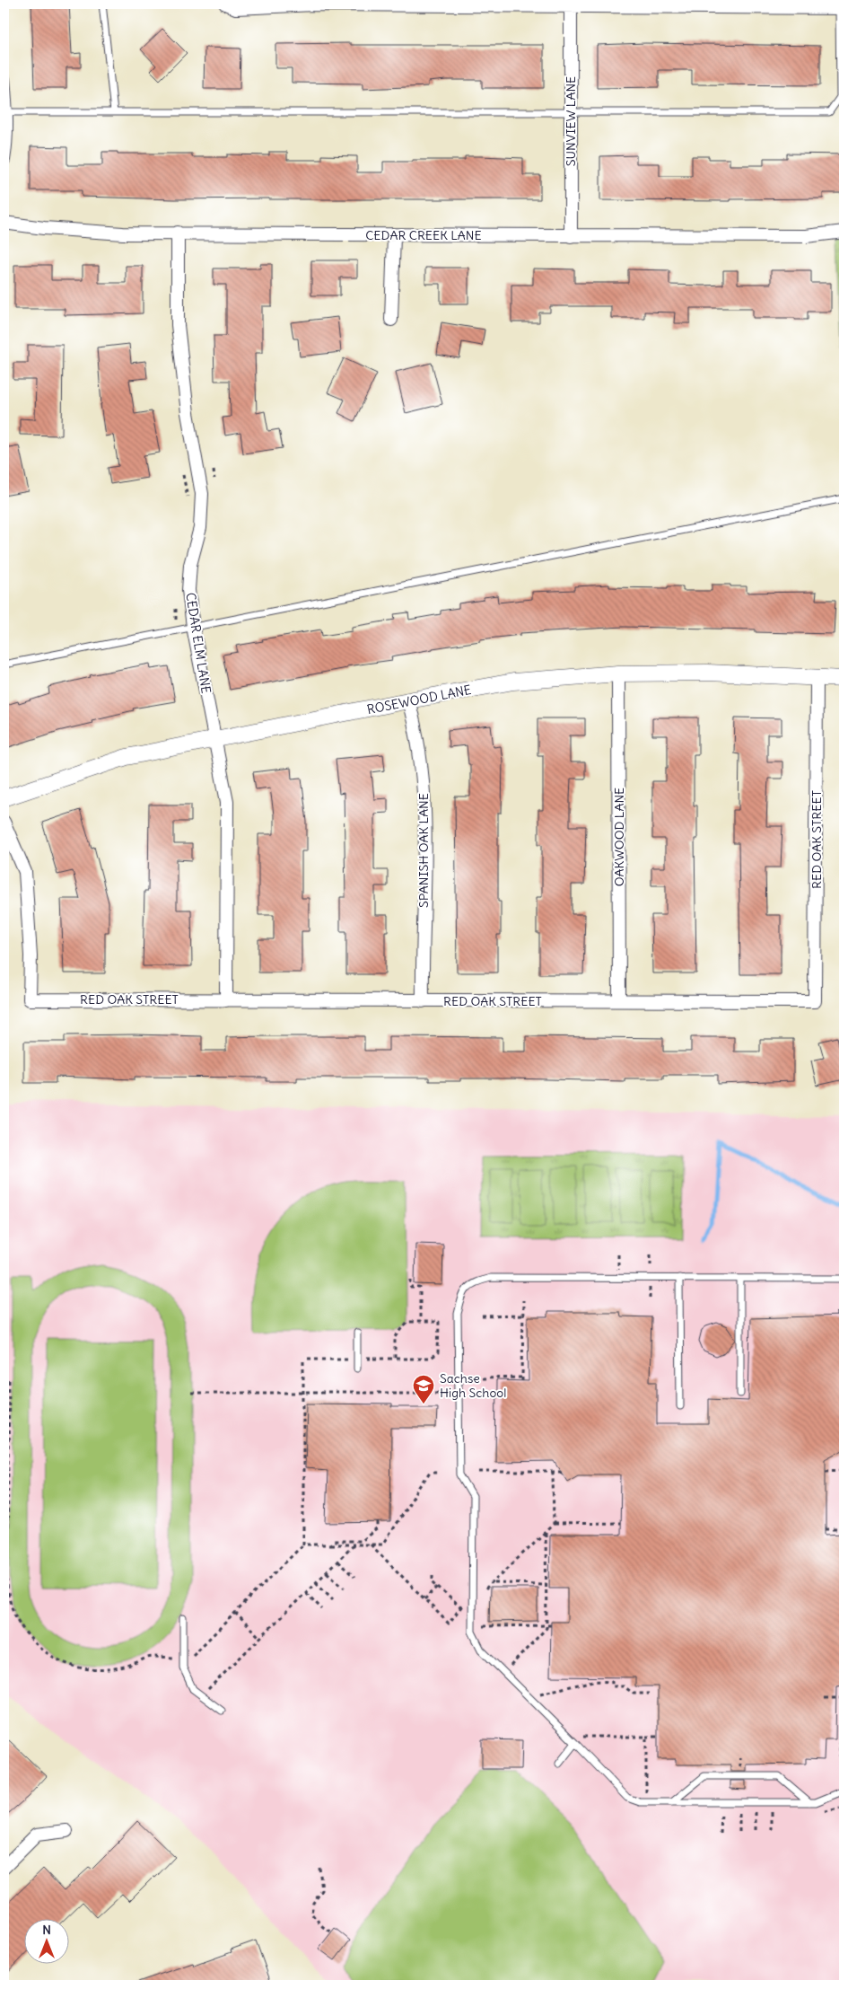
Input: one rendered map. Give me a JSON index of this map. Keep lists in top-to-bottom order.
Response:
{
  "streets": {
    "street": [
      "SUNVIEW LANE",
      "CEDAR CREEK LANE",
      "CEDAR ELM LANE",
      "ROSEWOOD LANE",
      "OAKWOOD LANE",
      "RED OAK STREET",
      "SPANISH OAK LANE"
    ]
  },
  "crossings": [
    ["SUNVIEW LANE", "CEDAR CREEK LANE"],
    ["CEDAR CREEK LANE", "CEDAR ELM LANE"],
    ["CEDAR ELM LANE", "ROSEWOOD LANE"],
    ["CEDAR ELM LANE", "RED OAK STREET"],
    ["ROSEWOOD LANE", "OAKWOOD LANE"],
    ["ROSEWOOD LANE", "RED OAK STREET"],
    ["ROSEWOOD LANE", "SPANISH OAK LANE"],
    ["OAKWOOD LANE", "RED OAK STREET"],
    ["RED OAK STREET", "SPANISH OAK LANE"]
  ],
  "places": {
    "school or university": ["Sachse High School"]
  },
  "north": "top"
}
